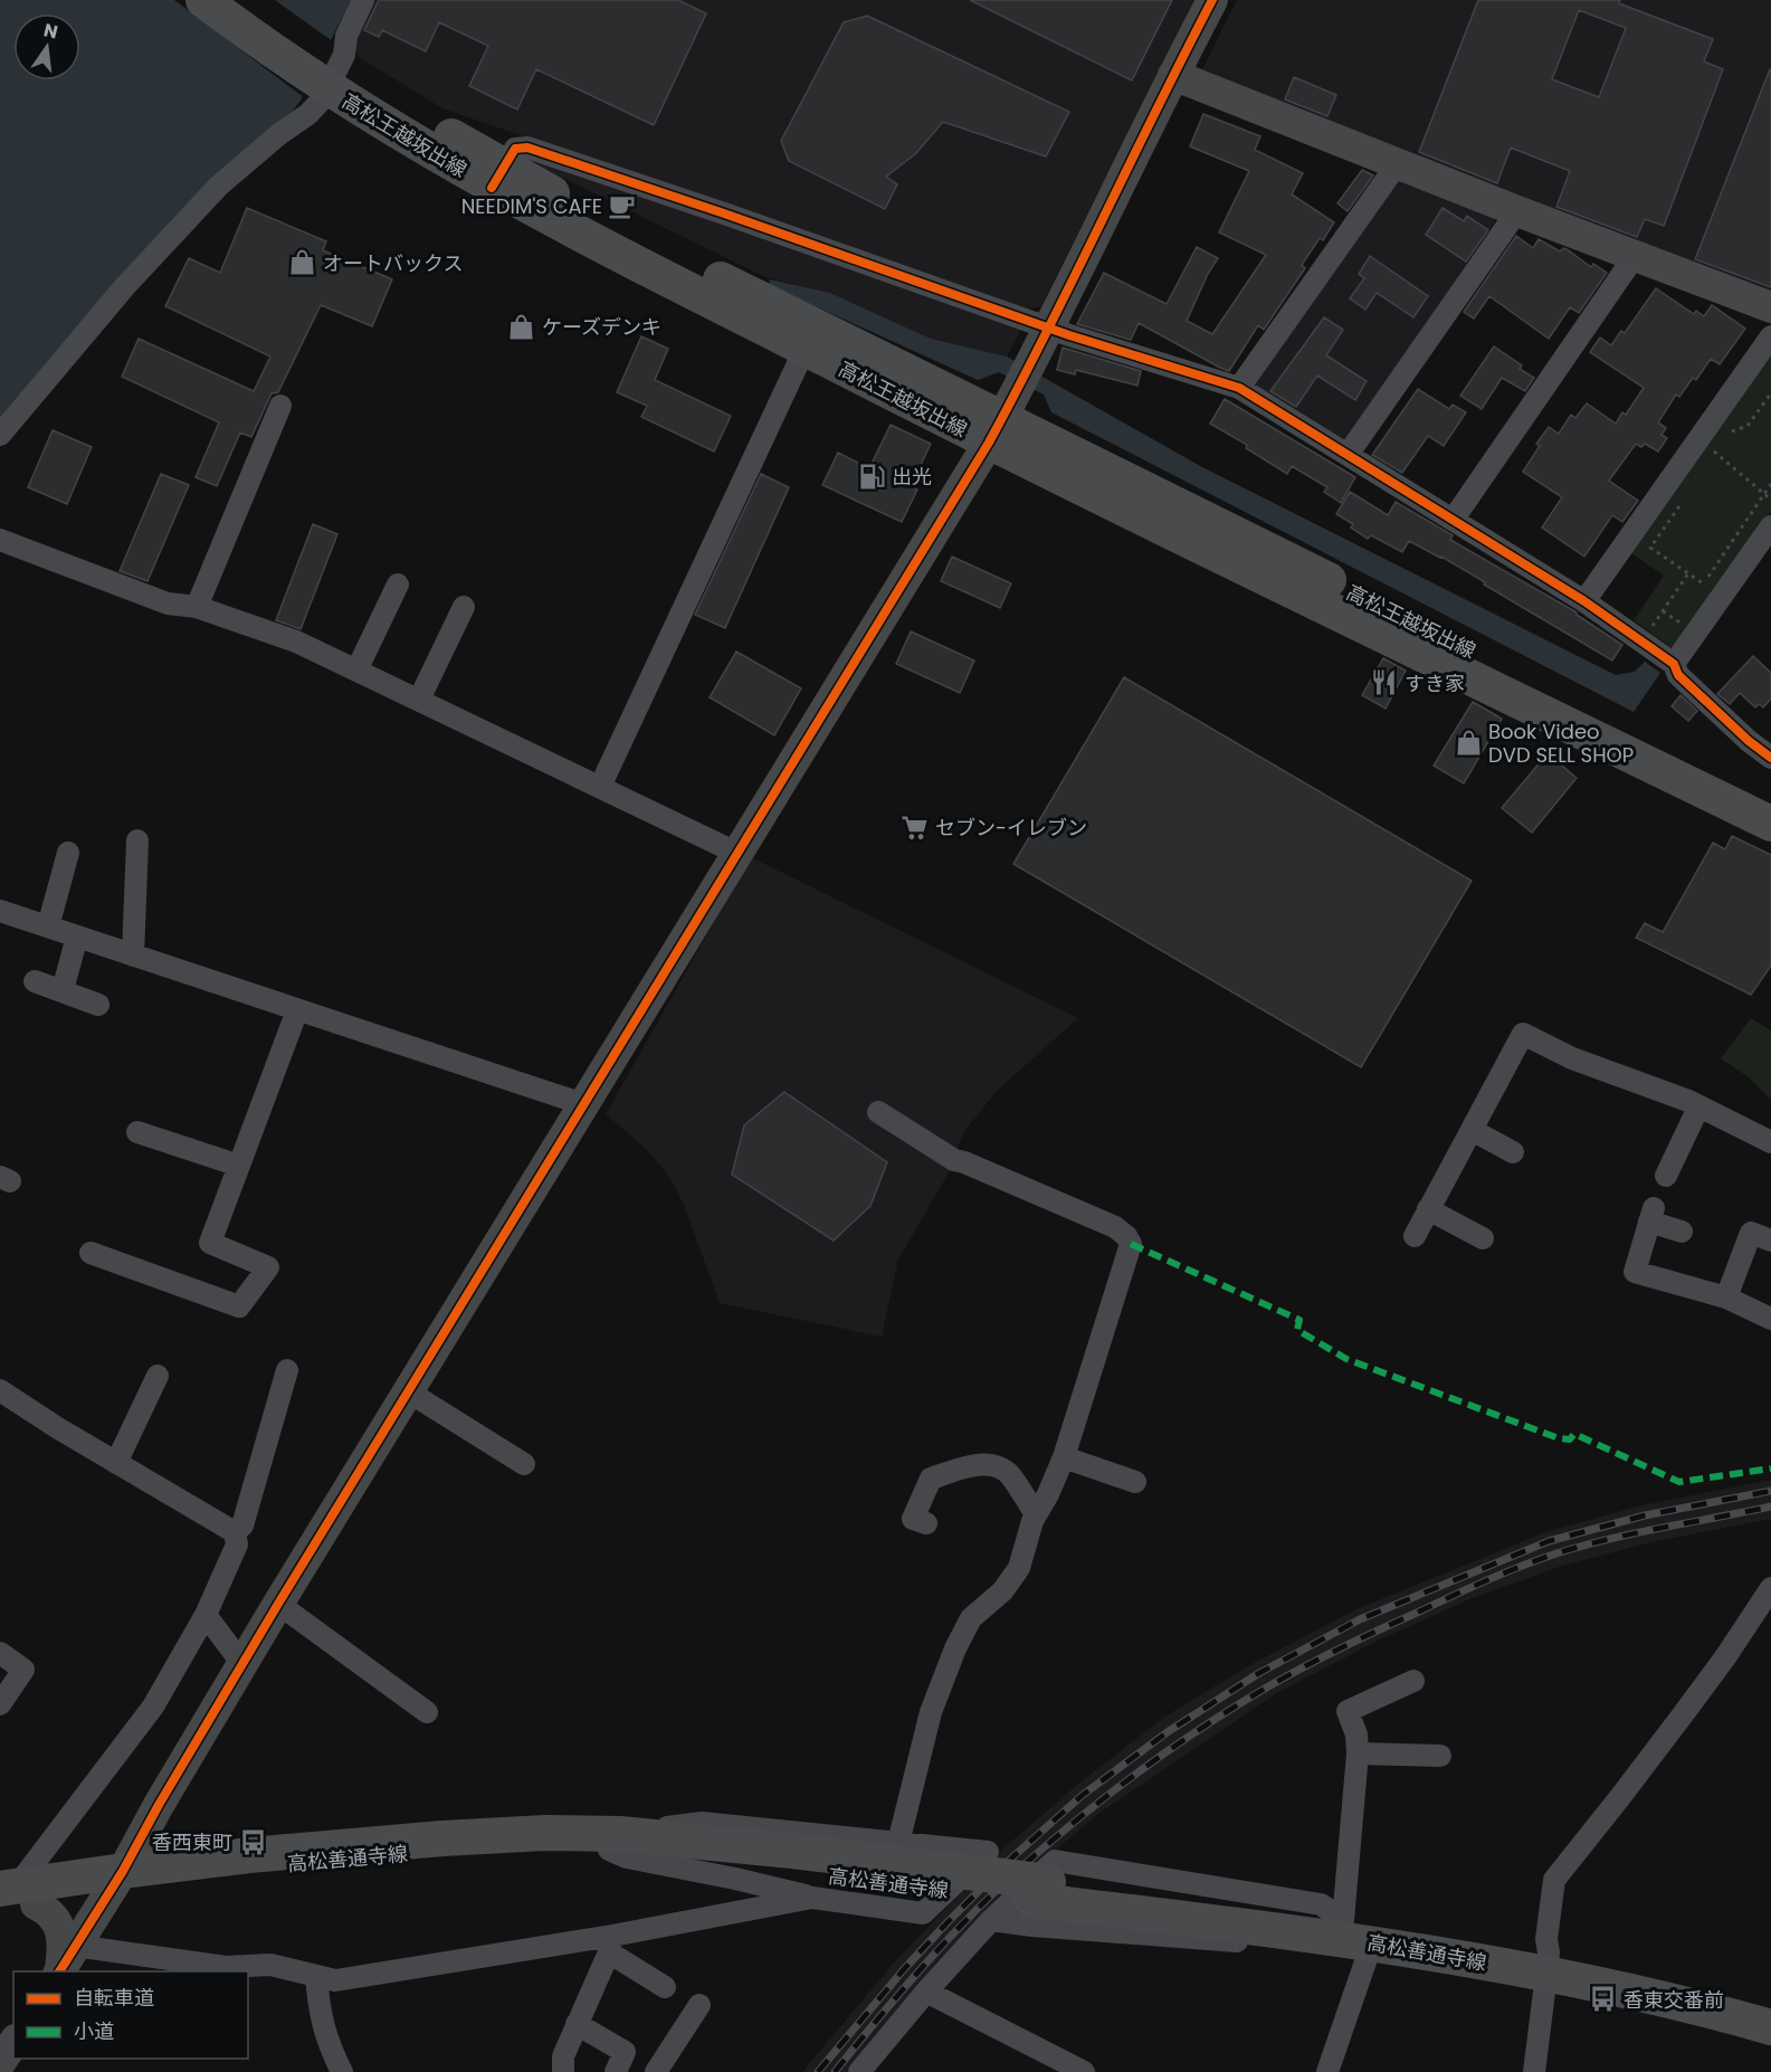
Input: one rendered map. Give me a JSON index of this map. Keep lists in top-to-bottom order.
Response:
{
  "streets": {
    "main road": ["高松王越坂出線", "高松善通寺線"]
  },
  "places": {
    "cafe": ["NEEDIM'S CAFE"],
    "shop": ["オートバックス", "ケーズデンキ", "Book Video DVD SELL SHOP"],
    "fuel station": ["出光"],
    "restaurant": ["すき家"],
    "supermarket": ["セブン-イレブン"],
    "bus stop": ["香西東町", "香東交番前"]
  },
  "legend": ["自転車道", "小道"],
  "north": "top"
}
